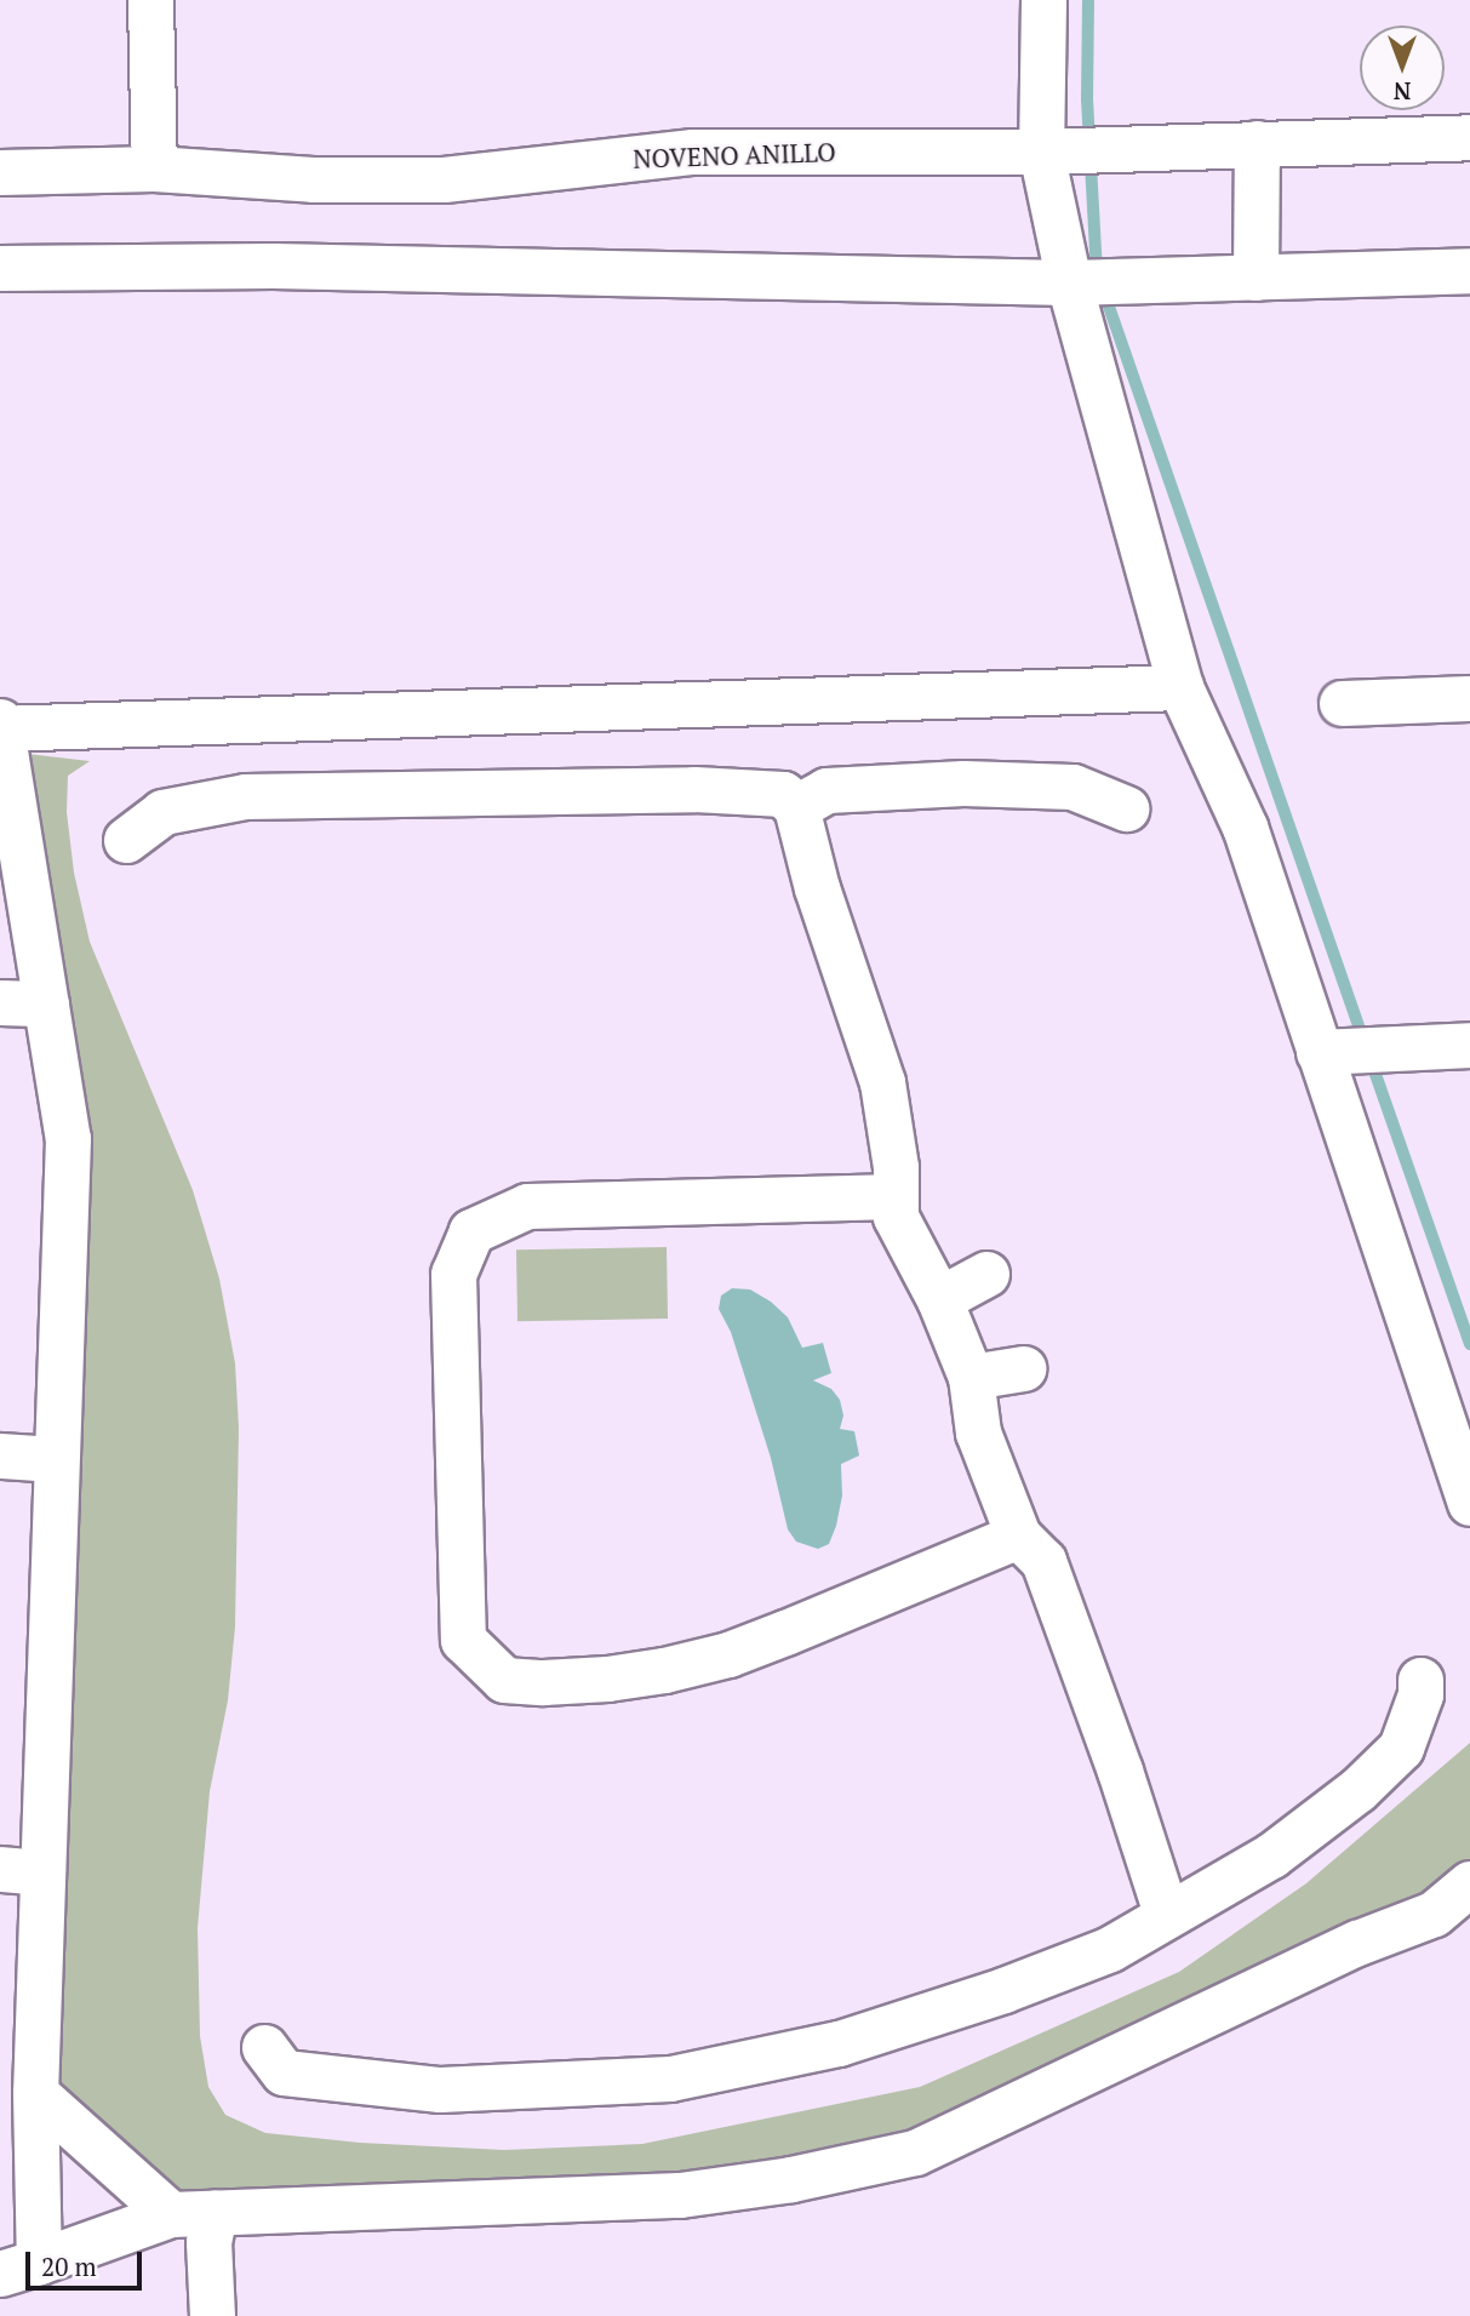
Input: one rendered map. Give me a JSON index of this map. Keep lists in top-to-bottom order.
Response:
{
  "streets": {
    "street": ["NOVENO ANILLO"]
  },
  "scale_bar": "20 m",
  "north": "bottom"
}
